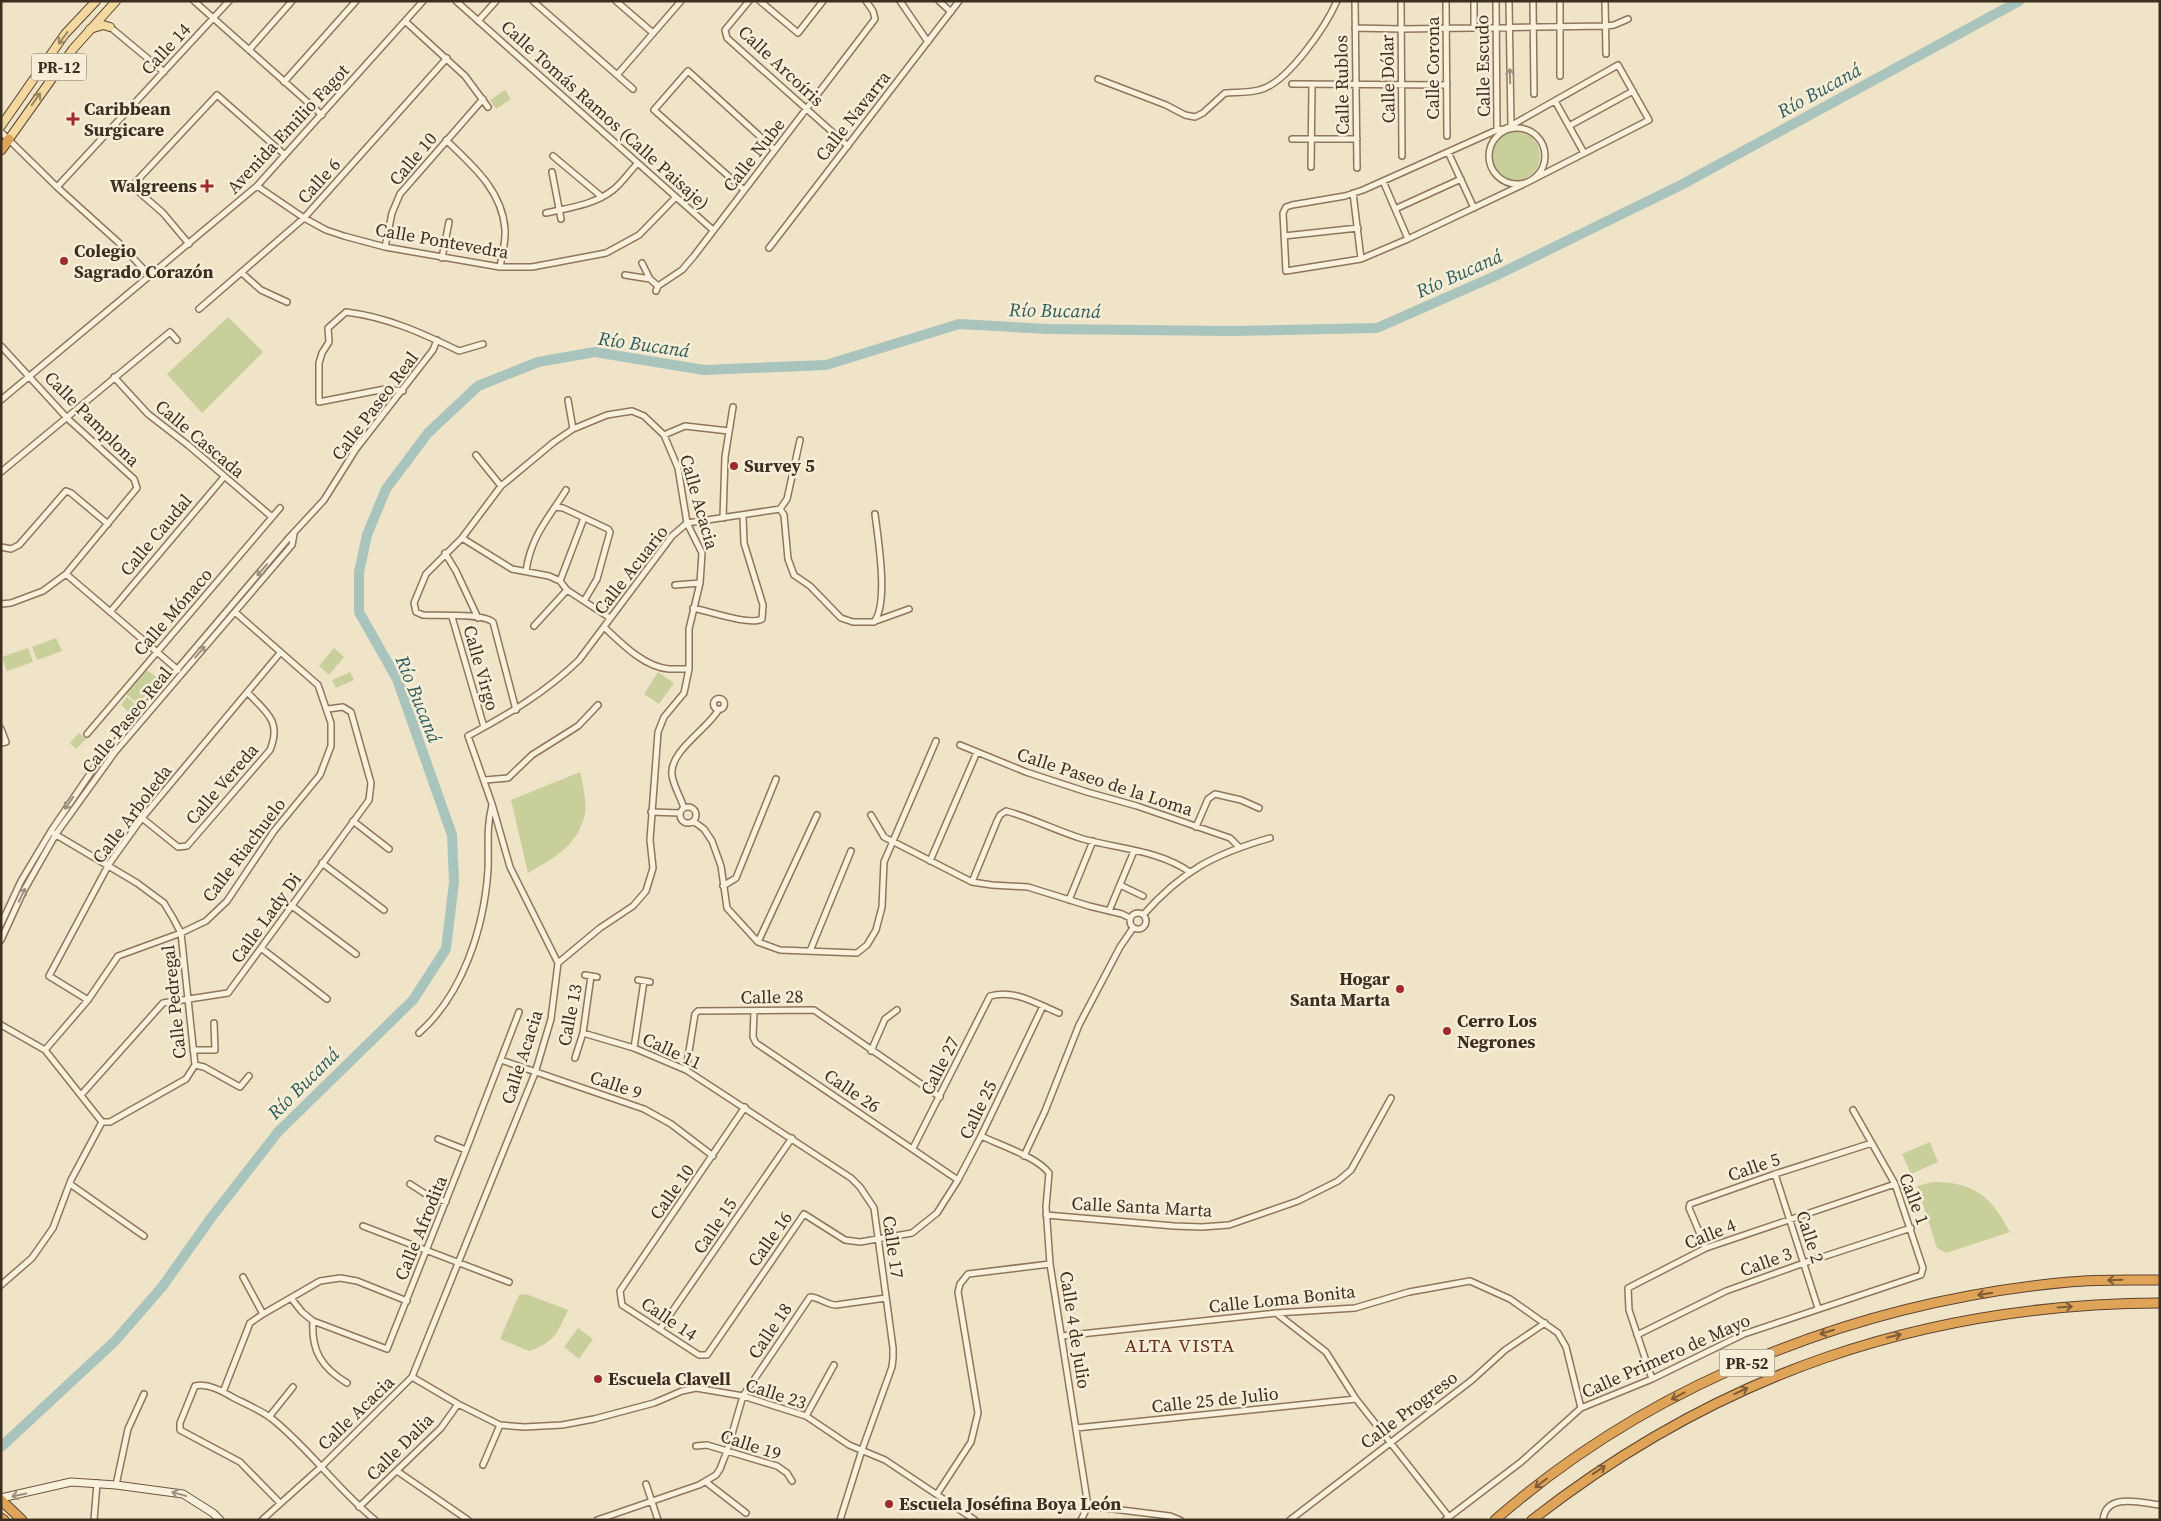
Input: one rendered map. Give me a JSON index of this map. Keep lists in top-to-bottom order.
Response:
{
  "streets": {
    "highway": ["PR-12", "PR-52"],
    "street": [
      "Calle 14",
      "Calle Arcoíris",
      "Calle Escudo",
      "Calle Corona",
      "Calle Dólar",
      "Calle Rublos",
      "Calle Tomás Ramos (Calle Paisaje)",
      "Calle Navarra",
      "Avenida Emilio Fagot",
      "Calle Nube",
      "Calle 10",
      "Calle 6",
      "Calle Pontevedra",
      "Calle Paseo Real",
      "Calle Pamplona",
      "Calle Cascada",
      "Calle Acacia",
      "Calle Caudal",
      "Calle Acuario",
      "Calle Mónaco",
      "Calle Virgo",
      "Calle Paseo de la Loma",
      "Calle Vereda",
      "Calle Arboleda",
      "Calle Riachuelo",
      "Calle Lady Di",
      "Calle 28",
      "Calle Pedregal",
      "Calle 13",
      "Calle 11",
      "Calle 27",
      "Calle 9",
      "Calle 26",
      "Calle 25",
      "Calle 5",
      "Calle 1",
      "Calle Santa Marta",
      "Calle 15",
      "Calle Afrodita",
      "Calle 4",
      "Calle 2",
      "Calle 16",
      "Calle 17",
      "Calle 3",
      "Calle Loma Bonita",
      "Calle 4 de Julio",
      "Calle 18",
      "Calle Primero de Mayo",
      "Calle 23",
      "Calle 25 de Julio",
      "Calle Progreso",
      "Calle 19",
      "Calle Dalia"
    ]
  },
  "crossings": [
    ["Calle 14", "Calle 10"],
    ["Calle 14", "Calle 15"],
    ["Calle 14", "Calle 16"],
    ["Calle Arcoíris", "Calle Navarra"],
    ["Calle Arcoíris", "Calle Nube"],
    ["Calle Tomás Ramos (Calle Paisaje)", "Calle Nube"],
    ["Calle Tomás Ramos (Calle Paisaje)", "Calle Pontevedra"],
    ["Avenida Emilio Fagot", "Calle Pontevedra"],
    ["Avenida Emilio Fagot", "Calle Pamplona"],
    ["Calle 10", "Calle Pontevedra"],
    ["Calle 10", "Calle 11"],
    ["Calle 10", "Calle 9"],
    ["Calle 10", "Calle 17"],
    ["Calle 6", "Calle Pontevedra"],
    ["Calle Paseo Real", "Calle Riachuelo"],
    ["Calle Paseo Real", "Calle Pedregal"],
    ["Calle Cascada", "Calle Caudal"],
    ["Calle Cascada", "Calle Mónaco"],
    ["Calle Acacia", "Calle Acuario"],
    ["Calle Acacia", "Calle Virgo"],
    ["Calle Acacia", "Calle 9"],
    ["Calle Acacia", "Calle 23"],
    ["Calle Acuario", "Calle Virgo"],
    ["Calle Vereda", "Calle Arboleda"],
    ["Calle Arboleda", "Calle Riachuelo"],
    ["Calle Arboleda", "Calle Pedregal"],
    ["Calle Riachuelo", "Calle Lady Di"],
    ["Calle Riachuelo", "Calle Pedregal"],
    ["Calle Lady Di", "Calle Pedregal"],
    ["Calle 28", "Calle 11"],
    ["Calle 28", "Calle 27"],
    ["Calle 28", "Calle 26"],
    ["Calle 13", "Calle 11"],
    ["Calle 11", "Calle 17"],
    ["Calle 27", "Calle 26"],
    ["Calle 27", "Calle 25"],
    ["Calle 9", "Calle Afrodita"],
    ["Calle 26", "Calle 25"],
    ["Calle 25", "Calle 16"],
    ["Calle 25", "Calle 17"],
    ["Calle 5", "Calle 1"],
    ["Calle 5", "Calle 4"],
    ["Calle 5", "Calle 2"],
    ["Calle 1", "Calle 4"],
    ["Calle 1", "Calle 3"],
    ["Calle 1", "Calle Primero de Mayo"],
    ["Calle Santa Marta", "Calle 4 de Julio"],
    ["Calle 15", "Calle 17"],
    ["Calle 4", "Calle 2"],
    ["Calle 4", "Calle 3"],
    ["Calle 4", "Calle Primero de Mayo"],
    ["Calle 2", "Calle 3"],
    ["Calle 2", "Calle Primero de Mayo"],
    ["Calle 16", "Calle 17"],
    ["Calle 17", "Calle 18"],
    ["Calle 17", "Calle 23"],
    ["Calle Loma Bonita", "Calle 4 de Julio"],
    ["Calle Loma Bonita", "Calle Primero de Mayo"],
    ["Calle Loma Bonita", "Calle Progreso"],
    ["Calle 4 de Julio", "Calle 25 de Julio"],
    ["Calle 18", "Calle 23"],
    ["Calle 18", "Calle 19"],
    ["Calle 23", "Calle Dalia"]
  ],
  "districts": ["ALTA VISTA"],
  "water": ["Río Bucaná"],
  "places": {
    "health": ["Caribbean Surgicare", "Walgreens"],
    "other": [
      "Colegio Sagrado Corazón",
      "Survey 5",
      "Hogar Santa Marta",
      "Cerro Los Negrones",
      "Escuela Clavell",
      "Escuela Joséfina Boya León"
    ]
  }
}
